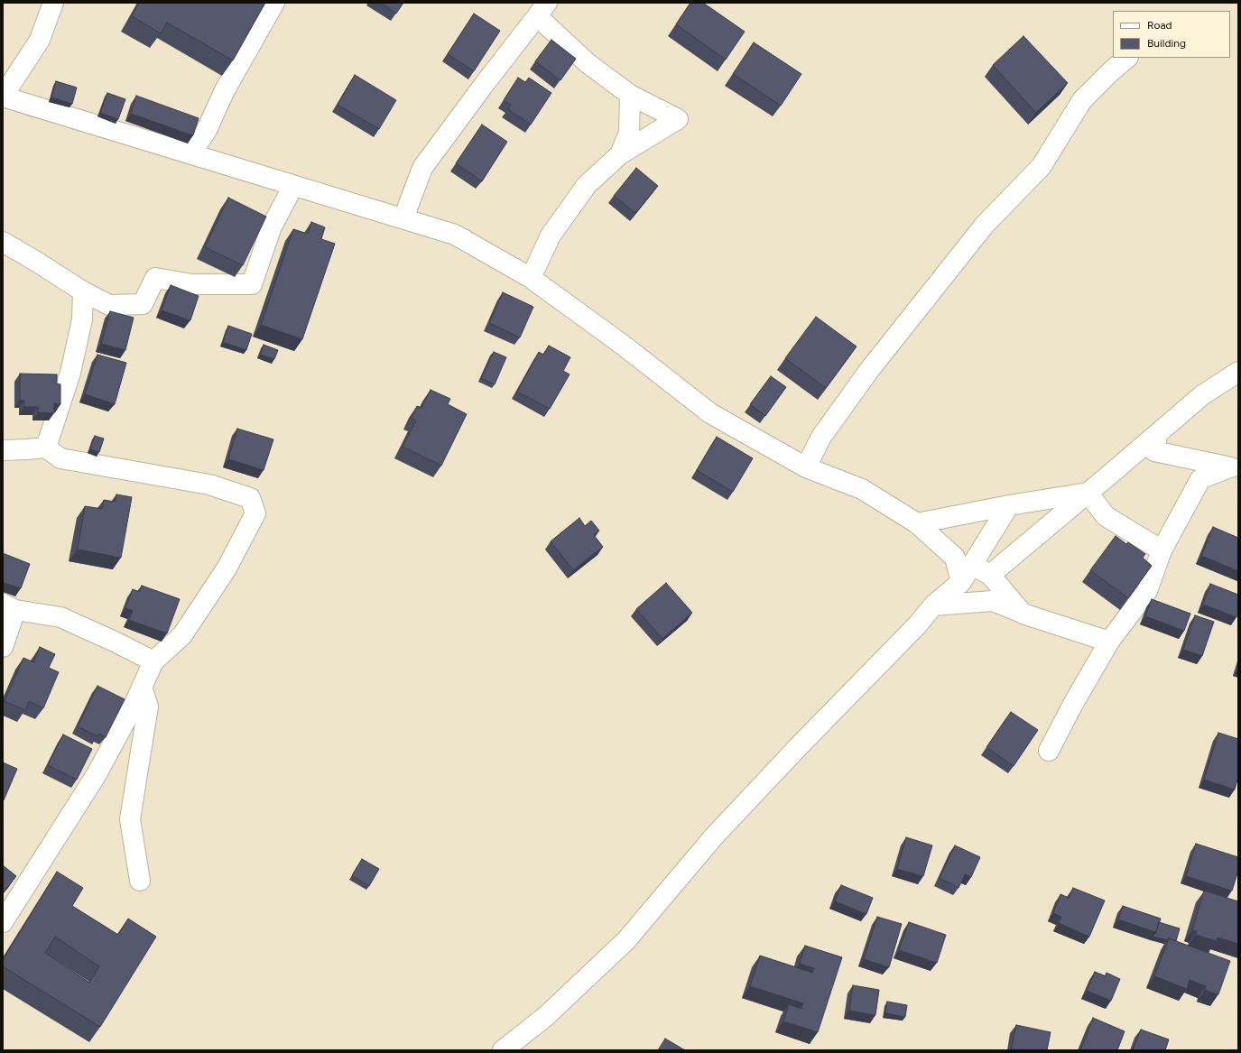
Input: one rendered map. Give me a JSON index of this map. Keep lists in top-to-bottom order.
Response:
{
  "legend": ["Road", "Building"]
}
